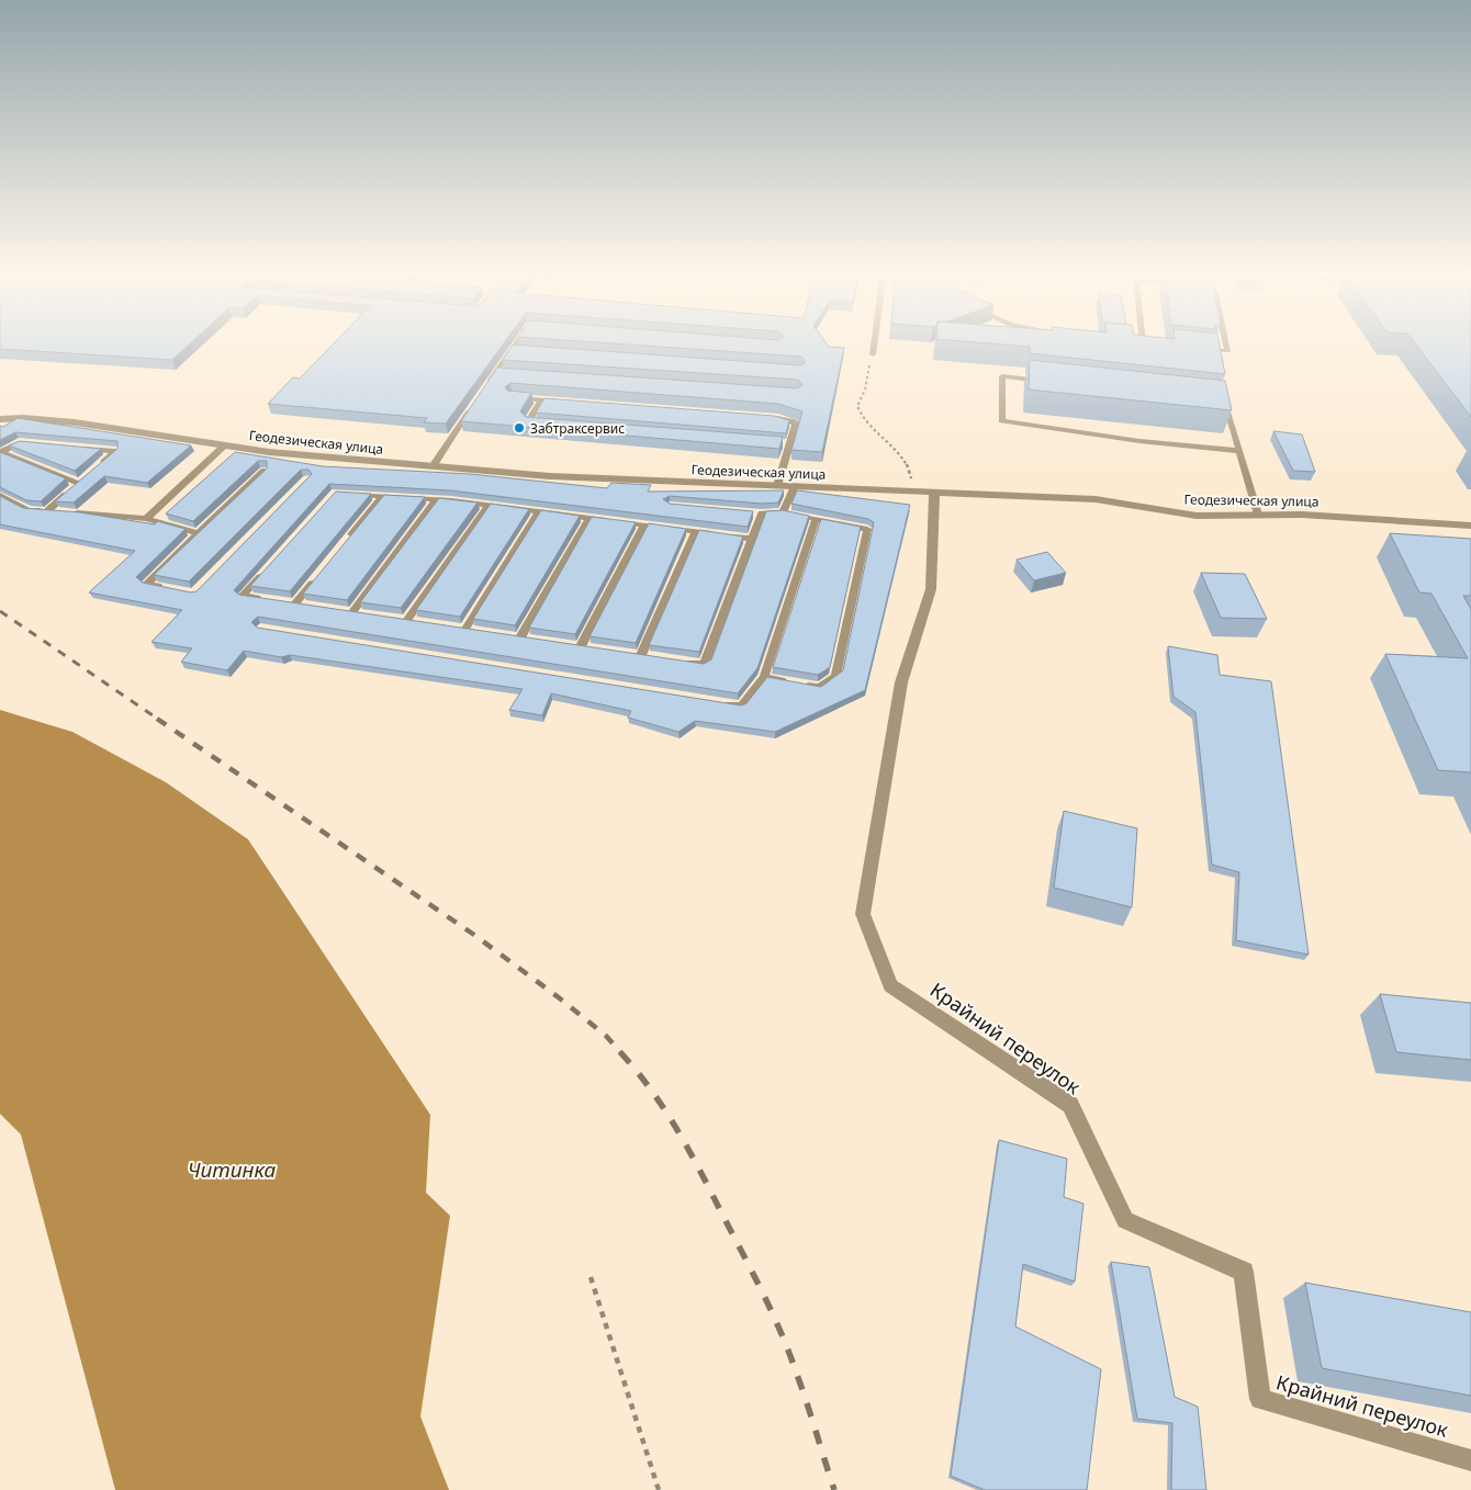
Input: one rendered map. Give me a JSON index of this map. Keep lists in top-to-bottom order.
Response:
{
  "streets": {
    "street": ["Геодезическая улица", "Крайний переулок"]
  },
  "crossings": [
    ["Геодезическая улица", "Крайний переулок"]
  ],
  "water": ["Читинка"],
  "places": ["Забтраксервис"]
}
